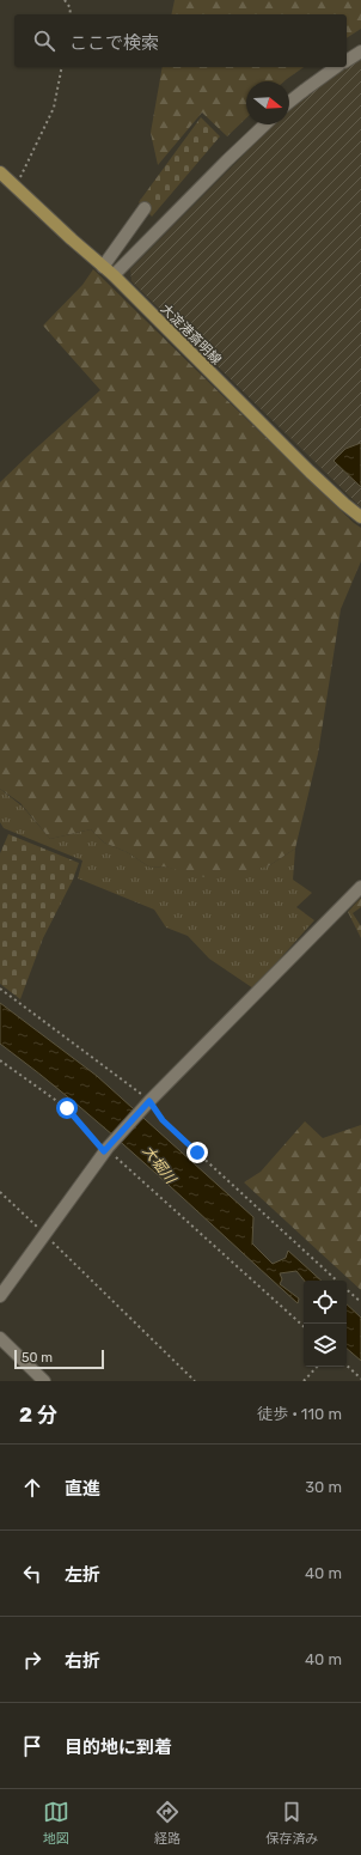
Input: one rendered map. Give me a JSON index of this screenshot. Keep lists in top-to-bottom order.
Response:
{
  "streets": {
    "main road": ["大淀港斎明線"]
  },
  "water": ["大堀川"],
  "scale_bar": "50 m",
  "north": "right",
  "page": {
    "search": "ここで検索",
    "scale": "50 m",
    "heading": ["2 分", "徒歩 · 110 m"],
    "list": [
      ["直進", "30 m"],
      ["左折", "40 m"],
      ["右折", "40 m"],
      "目的地に到着"
    ],
    "nav": ["地図", "経路", "保存済み"]
  }
}
